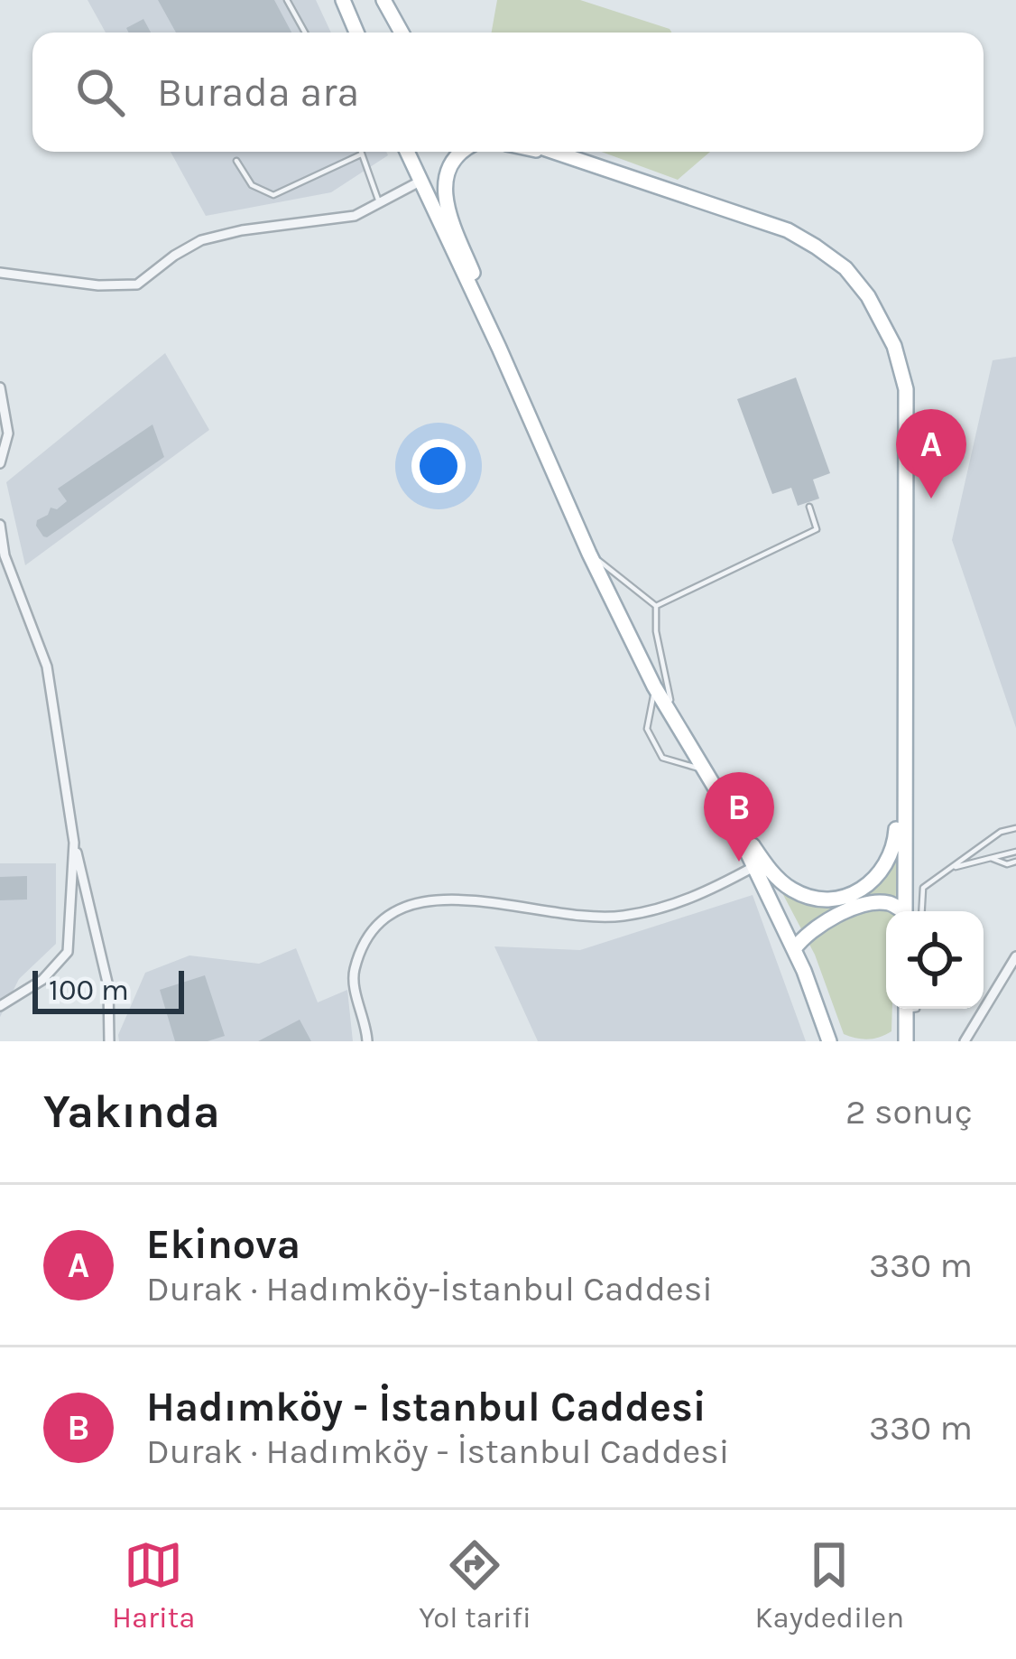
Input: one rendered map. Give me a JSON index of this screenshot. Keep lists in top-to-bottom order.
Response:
{
  "scale_bar": "100 m",
  "page": {
    "search": "Burada ara",
    "pins": ["A", "B"],
    "scale": "100 m",
    "heading": ["Yakında", "2 sonuç"],
    "list": [
      {
        "mark": "A",
        "name": "Ekinova",
        "note": "Durak · Hadımköy-İstanbul Caddesi",
        "value": "330 m"
      },
      {
        "mark": "B",
        "name": "Hadımköy - İstanbul Caddesi",
        "note": "Durak · Hadımköy - İstanbul Caddesi",
        "value": "330 m"
      }
    ],
    "nav": ["Harita", "Yol tarifi", "Kaydedilen"]
  }
}
